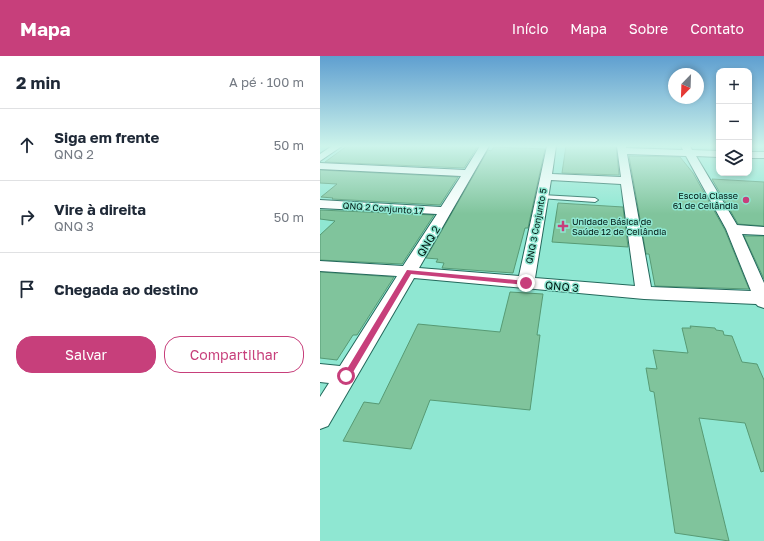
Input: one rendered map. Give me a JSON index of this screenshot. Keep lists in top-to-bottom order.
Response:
{
  "streets": {
    "street": [
      "QNQ 2 Conjunto 17",
      "QNQ 3 Conjunto 5",
      "QNQ 2",
      "QNQ 3"
    ]
  },
  "crossings": [
    ["QNQ 2 Conjunto 17", "QNQ 2"],
    ["QNQ 3 Conjunto 5", "QNQ 3"],
    ["QNQ 2", "QNQ 3"]
  ],
  "places": {
    "other": ["Escola Classe 61 de Ceilândia"],
    "health": ["Unidade Básica de Saúde 12 de Ceilândia"]
  },
  "north": "bottom left",
  "page": {
    "header": "Mapa",
    "nav": [
      "Início",
      "Mapa",
      "Sobre",
      "Contato"
    ],
    "heading": ["2 min", "A pé · 100 m"],
    "map_buttons": ["+", "−"],
    "list": [
      ["Siga em frente", "QNQ 2", "50 m"],
      ["Vire à direita", "QNQ 3", "50 m"],
      "Chegada ao destino"
    ],
    "buttons": ["Salvar", "Compartilhar"]
  }
}
